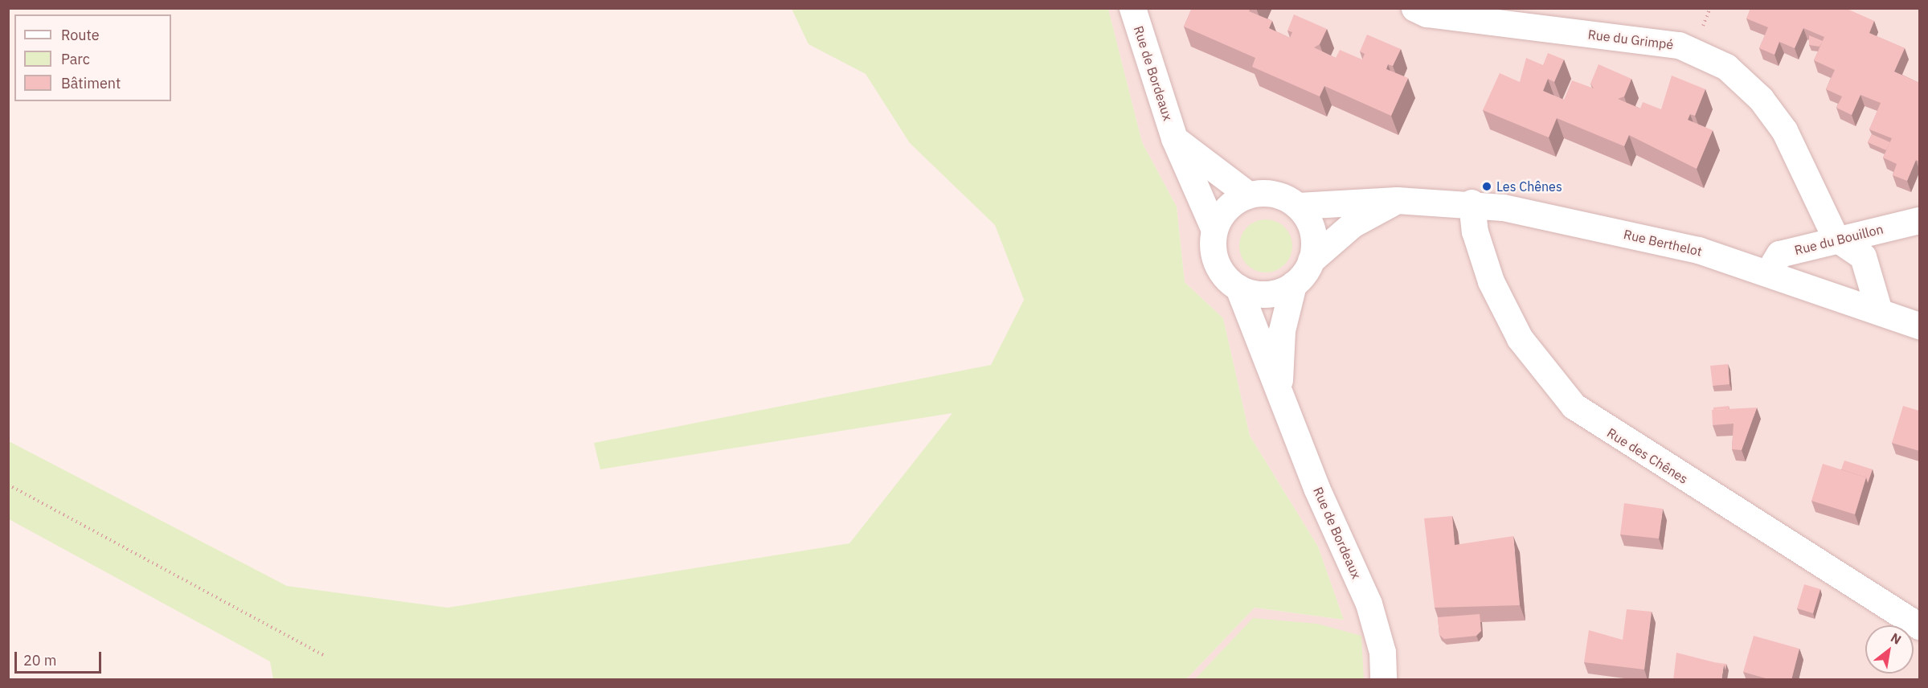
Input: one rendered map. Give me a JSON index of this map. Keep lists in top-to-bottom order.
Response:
{
  "streets": {
    "street": [
      "Rue du Grimpé",
      "Rue de Bordeaux",
      "Rue du Bouillon",
      "Rue Berthelot",
      "Rue des Chênes"
    ]
  },
  "crossings": [
    ["Rue du Grimpé", "Rue du Bouillon"],
    ["Rue de Bordeaux", "Rue Berthelot"],
    ["Rue du Bouillon", "Rue Berthelot"],
    ["Rue Berthelot", "Rue des Chênes"]
  ],
  "places": ["Les Chênes"],
  "legend": ["Route", "Parc", "Bâtiment"],
  "scale_bar": "20 m",
  "north": "top right"
}
